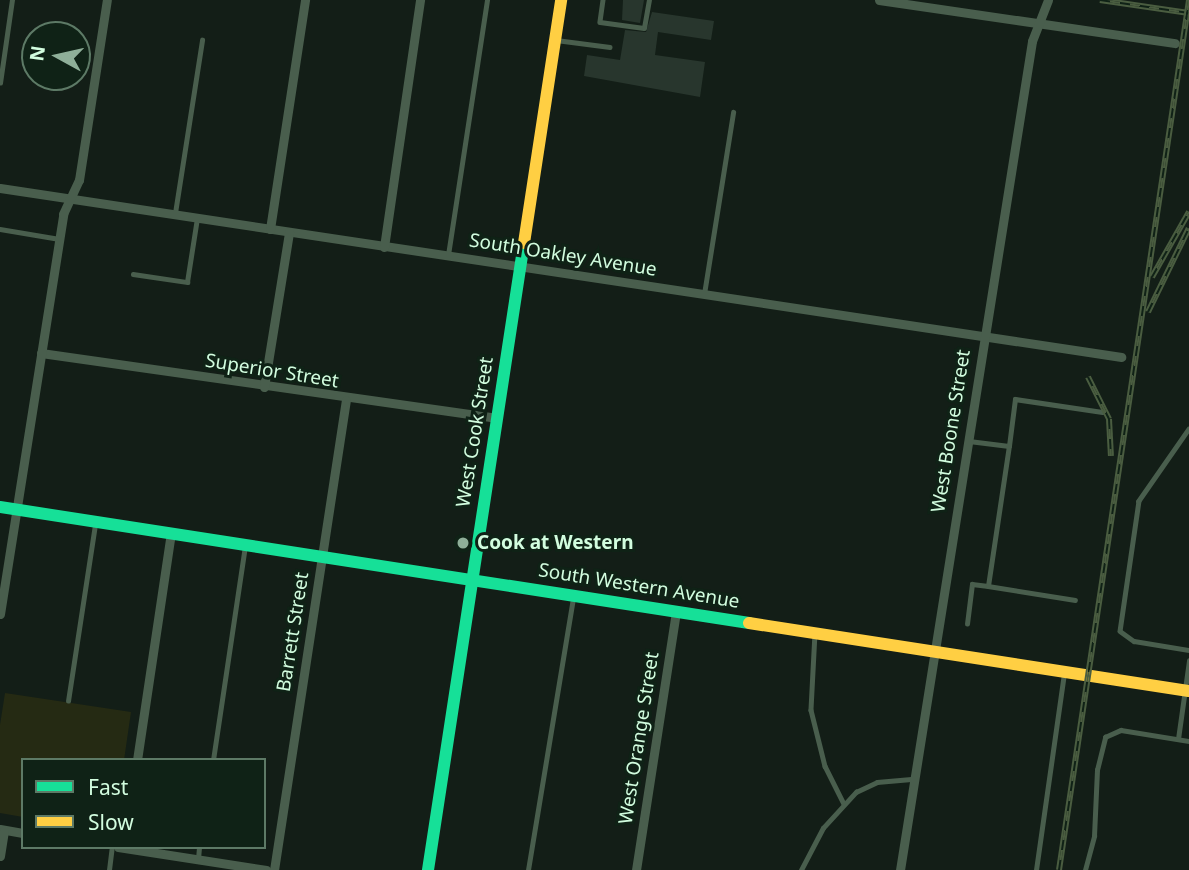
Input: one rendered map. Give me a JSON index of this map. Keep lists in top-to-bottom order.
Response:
{
  "streets": {
    "street": [
      "South Oakley Avenue",
      "Superior Street",
      "West Boone Street",
      "West Cook Street",
      "South Western Avenue",
      "Barrett Street",
      "West Orange Street"
    ]
  },
  "crossings": [
    ["South Oakley Avenue", "West Boone Street"],
    ["South Oakley Avenue", "West Cook Street"],
    ["Superior Street", "West Cook Street"],
    ["Superior Street", "Barrett Street"],
    ["West Boone Street", "South Western Avenue"],
    ["West Cook Street", "South Western Avenue"],
    ["South Western Avenue", "Barrett Street"],
    ["South Western Avenue", "West Orange Street"]
  ],
  "places": ["Cook at Western"],
  "legend": ["Fast", "Slow"],
  "north": "left"
}
